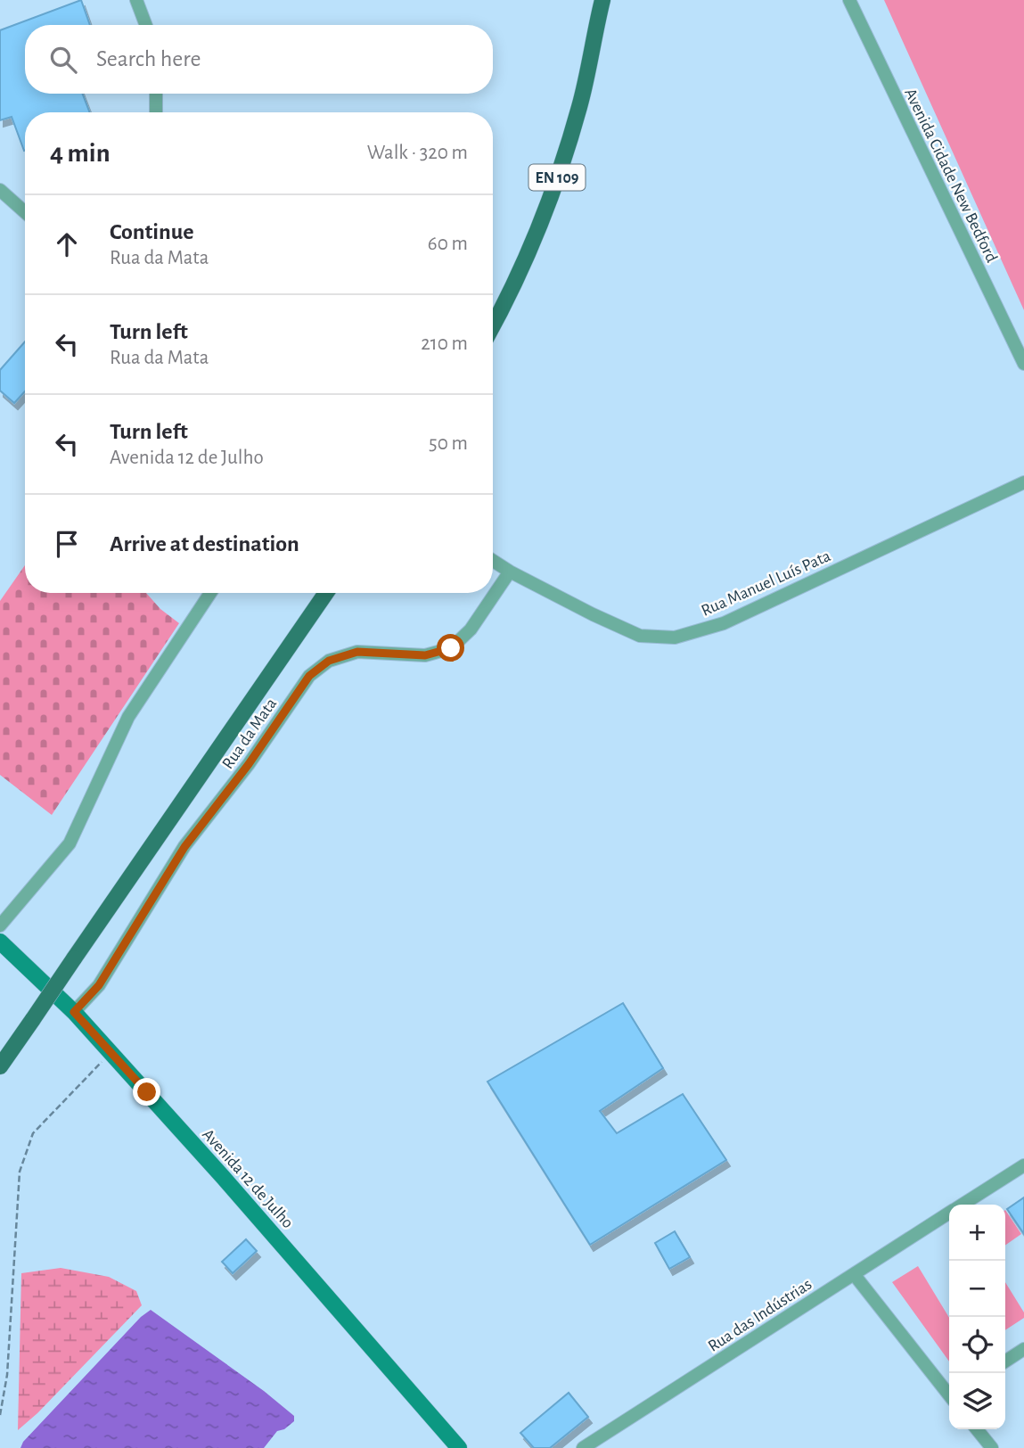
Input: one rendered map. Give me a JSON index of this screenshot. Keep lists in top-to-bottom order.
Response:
{
  "streets": {
    "main road": ["EN 109", "Avenida 12 de Julho"],
    "street": [
      "Avenida Cidade New Bedford",
      "Rua Manuel Luís Pata",
      "Rua da Mata",
      "Rua das Indústrias"
    ]
  },
  "crossings": [
    ["Rua Manuel Luís Pata", "Rua da Mata"],
    ["Rua da Mata", "Avenida 12 de Julho"]
  ],
  "page": {
    "search": "Search here",
    "heading": ["4 min", "Walk · 320 m"],
    "list": [
      ["Continue", "Rua da Mata", "60 m"],
      ["Turn left", "Rua da Mata", "210 m"],
      ["Turn left", "Avenida 12 de Julho", "50 m"],
      "Arrive at destination"
    ],
    "map_buttons": ["+", "−"]
  }
}
